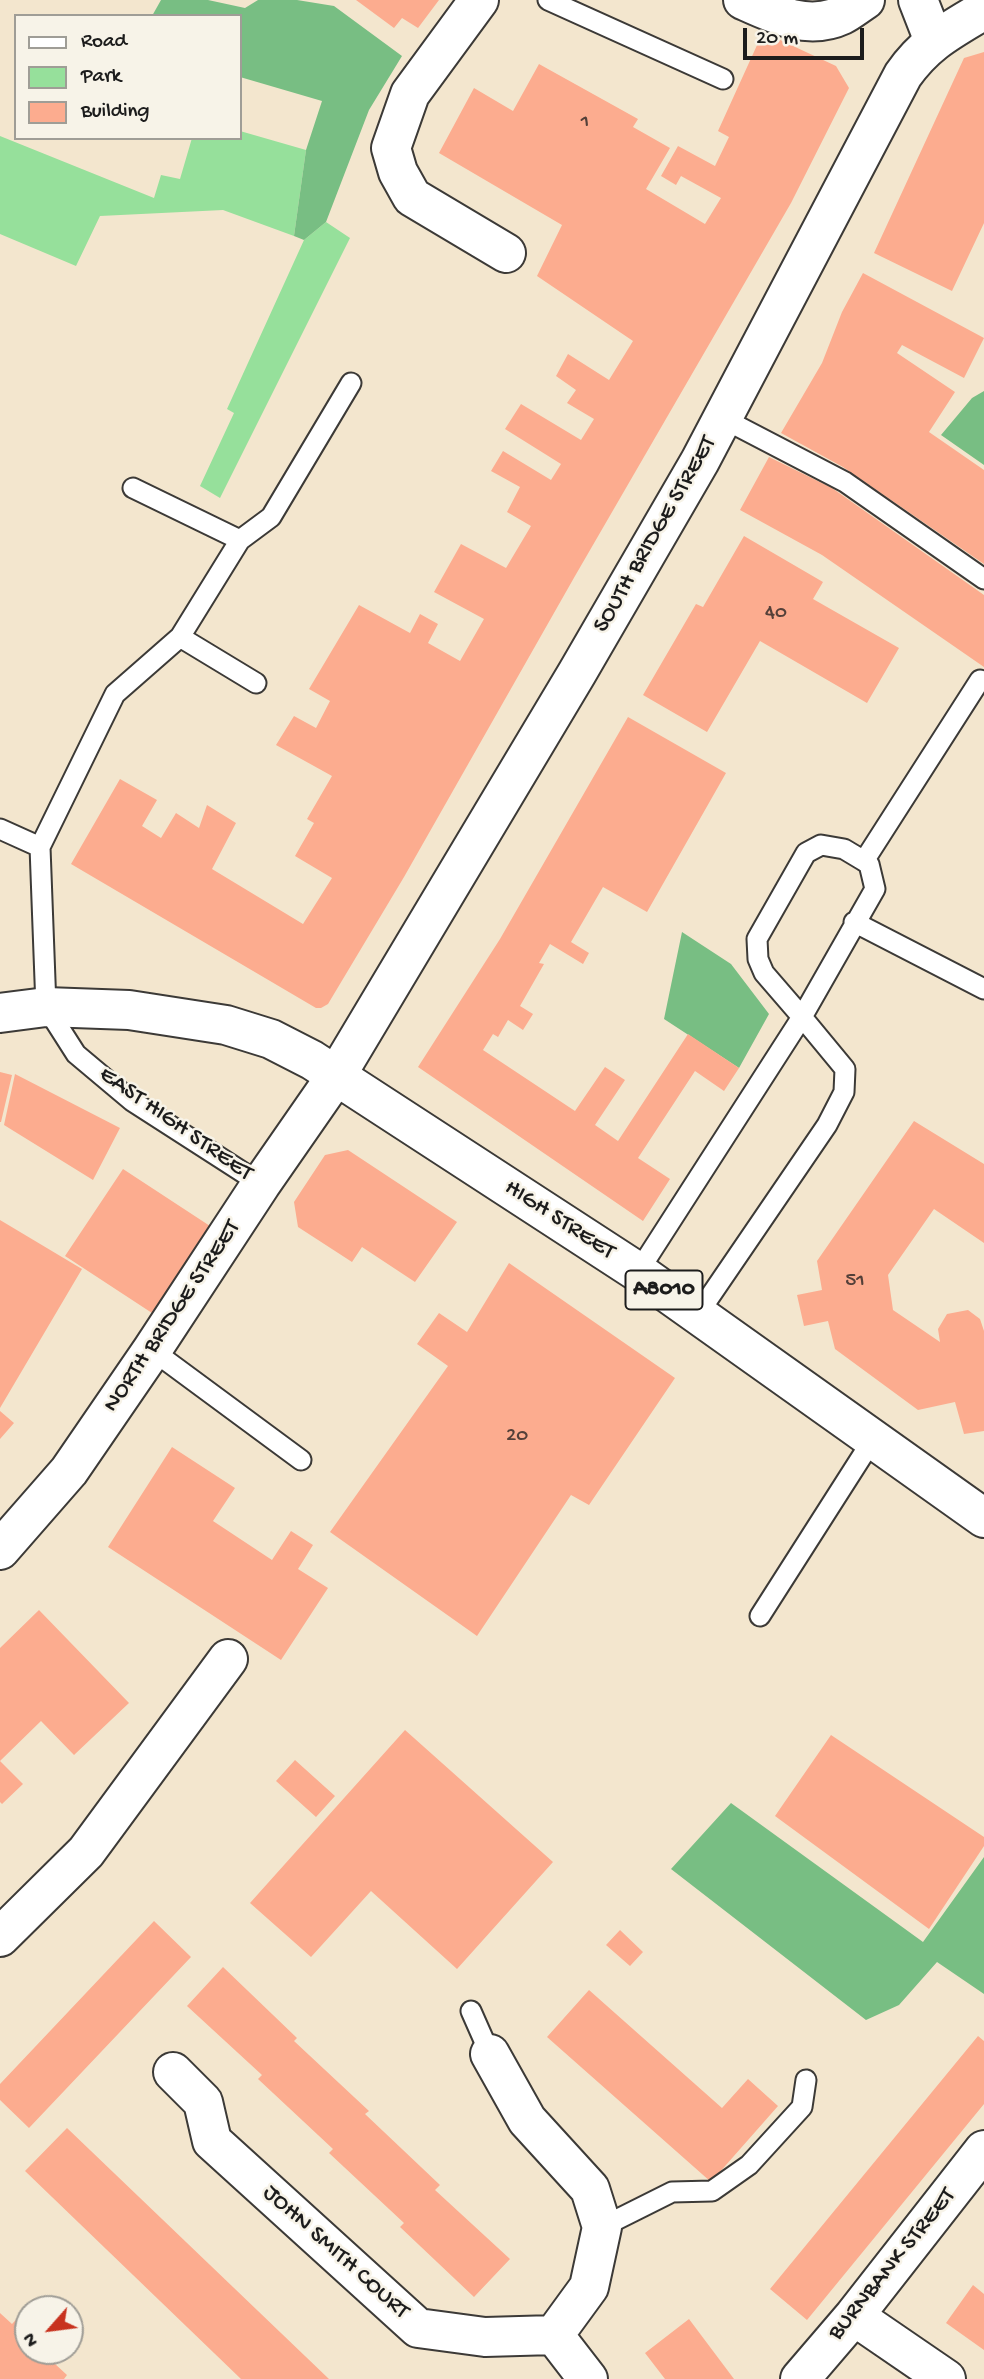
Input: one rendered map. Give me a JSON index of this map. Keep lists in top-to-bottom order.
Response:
{
  "streets": {
    "main road": [
      "SOUTH BRIDGE STREET",
      "HIGH STREET",
      "A8010",
      "NORTH BRIDGE STREET",
      "JOHN SMITH COURT",
      "BURNBANK STREET"
    ],
    "lane": ["EAST HIGH STREET"]
  },
  "crossings": [
    ["SOUTH BRIDGE STREET", "HIGH STREET"],
    ["SOUTH BRIDGE STREET", "A8010"],
    ["SOUTH BRIDGE STREET", "NORTH BRIDGE STREET"],
    ["EAST HIGH STREET", "A8010"],
    ["EAST HIGH STREET", "NORTH BRIDGE STREET"],
    ["HIGH STREET", "A8010"],
    ["HIGH STREET", "NORTH BRIDGE STREET"],
    ["A8010", "NORTH BRIDGE STREET"]
  ],
  "house_numbers": [
    "1",
    "40",
    "51",
    "20"
  ],
  "legend": ["Road", "Park", "Building"],
  "scale_bar": "20 m",
  "north": "bottom left"
}
